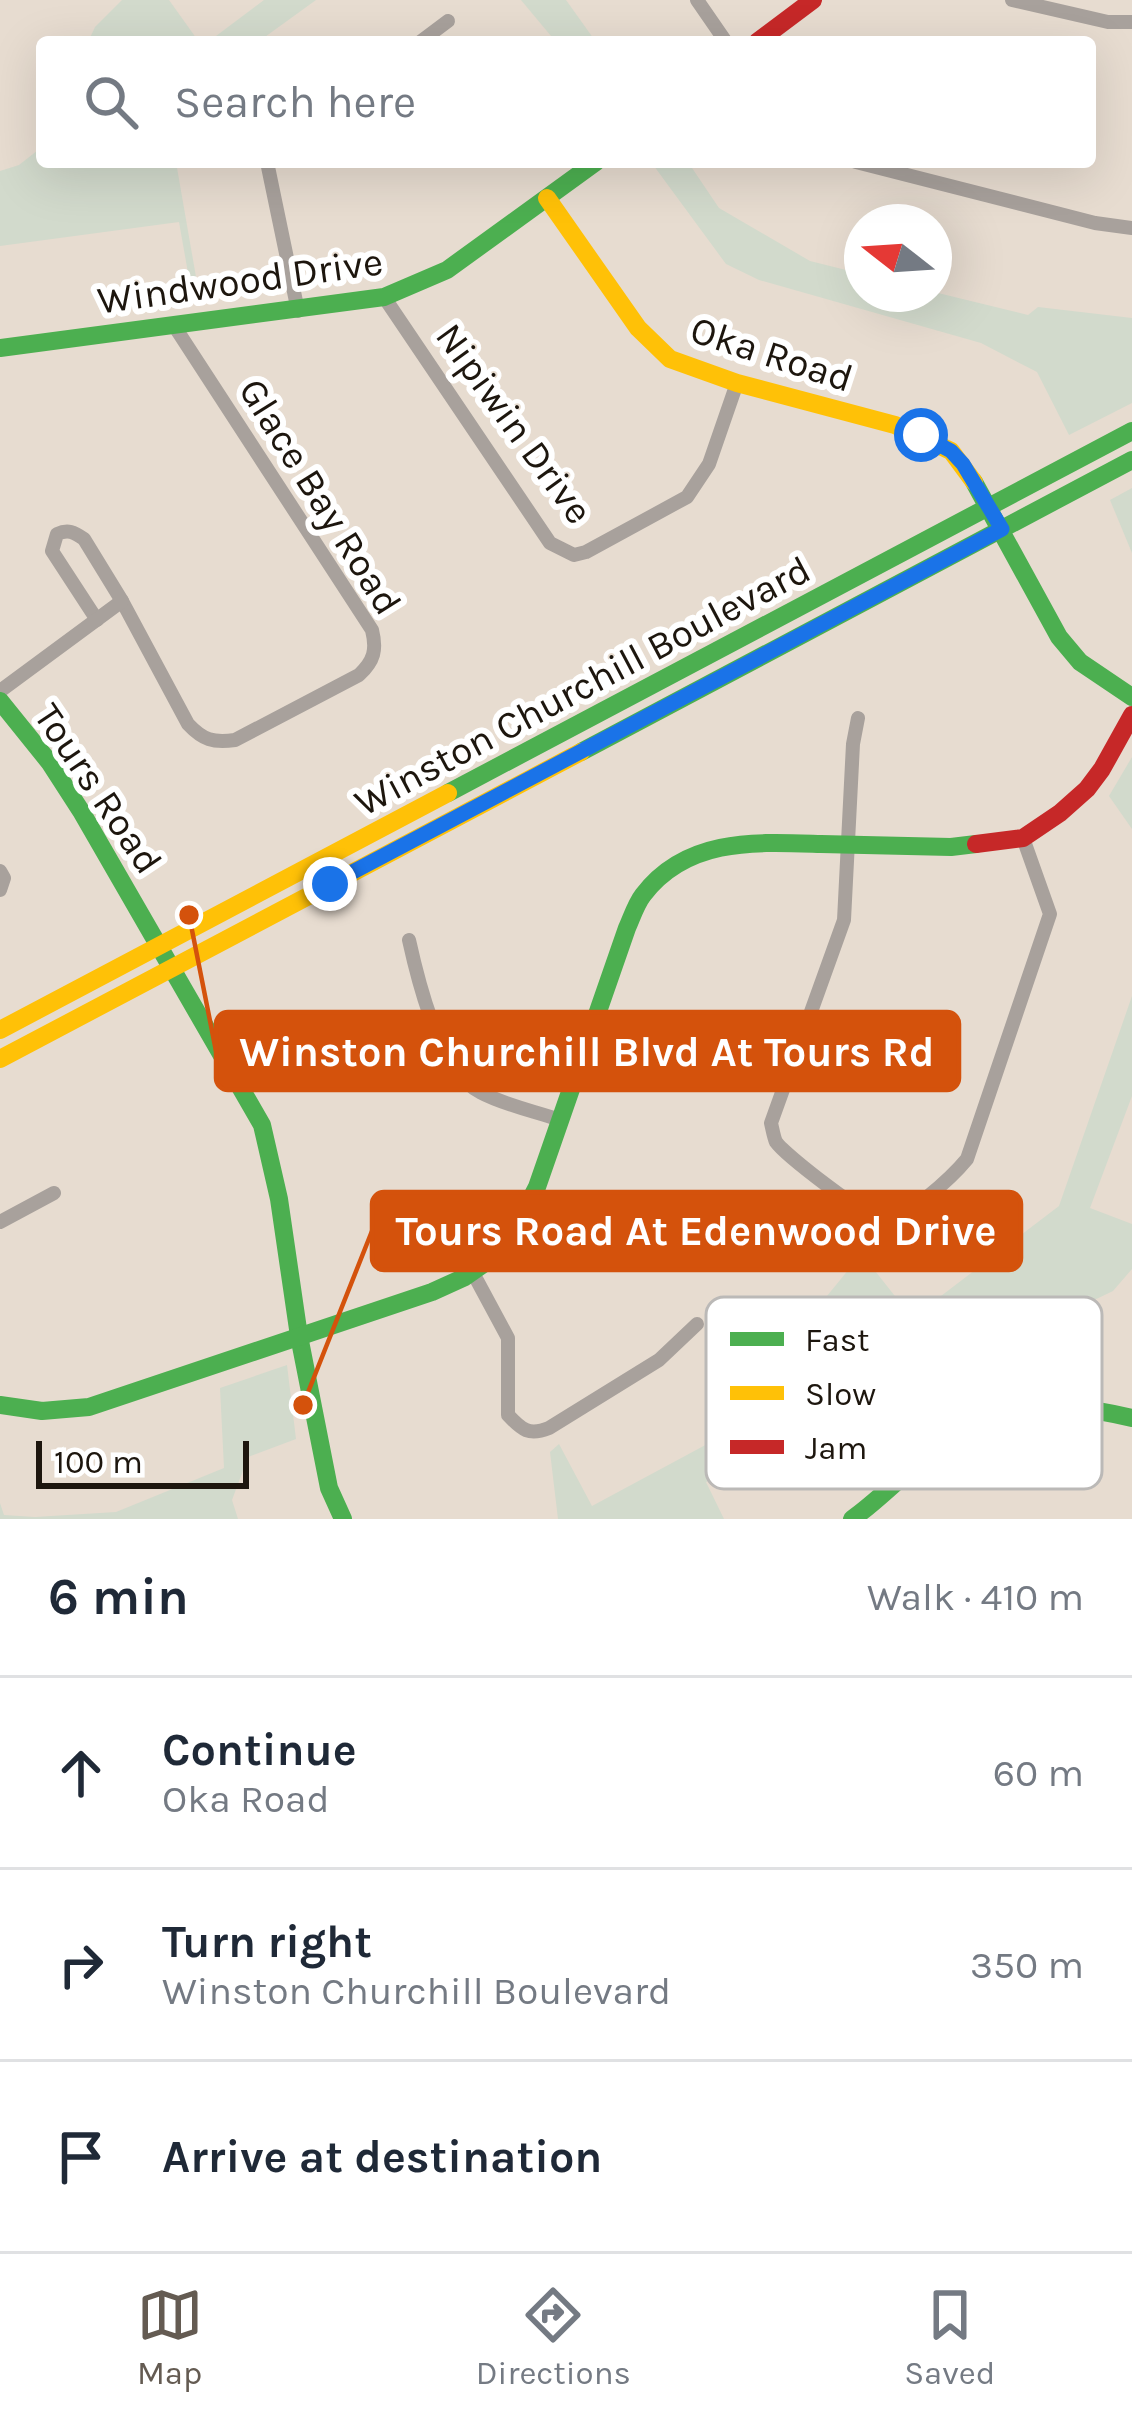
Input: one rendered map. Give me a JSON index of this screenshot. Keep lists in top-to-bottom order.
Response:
{
  "streets": {
    "street": [
      "Windwood Drive",
      "Oka Road",
      "Nipiwin Drive",
      "Glace Bay Road",
      "Winston Churchill Boulevard",
      "Tours Road"
    ]
  },
  "crossings": [
    ["Windwood Drive", "Oka Road"],
    ["Windwood Drive", "Nipiwin Drive"],
    ["Windwood Drive", "Glace Bay Road"],
    ["Oka Road", "Nipiwin Drive"],
    ["Oka Road", "Winston Churchill Boulevard"],
    ["Winston Churchill Boulevard", "Tours Road"]
  ],
  "places": ["Winston Churchill Blvd At Tours Rd", "Tours Road At Edenwood Drive"],
  "legend": ["Fast", "Slow", "Jam"],
  "scale_bar": "100 m",
  "north": "left",
  "page": {
    "search": "Search here",
    "scale": "100 m",
    "heading": ["6 min", "Walk · 410 m"],
    "list": [
      ["Continue", "Oka Road", "60 m"],
      ["Turn right", "Winston Churchill Boulevard", "350 m"],
      "Arrive at destination"
    ],
    "nav": ["Map", "Directions", "Saved"]
  }
}
